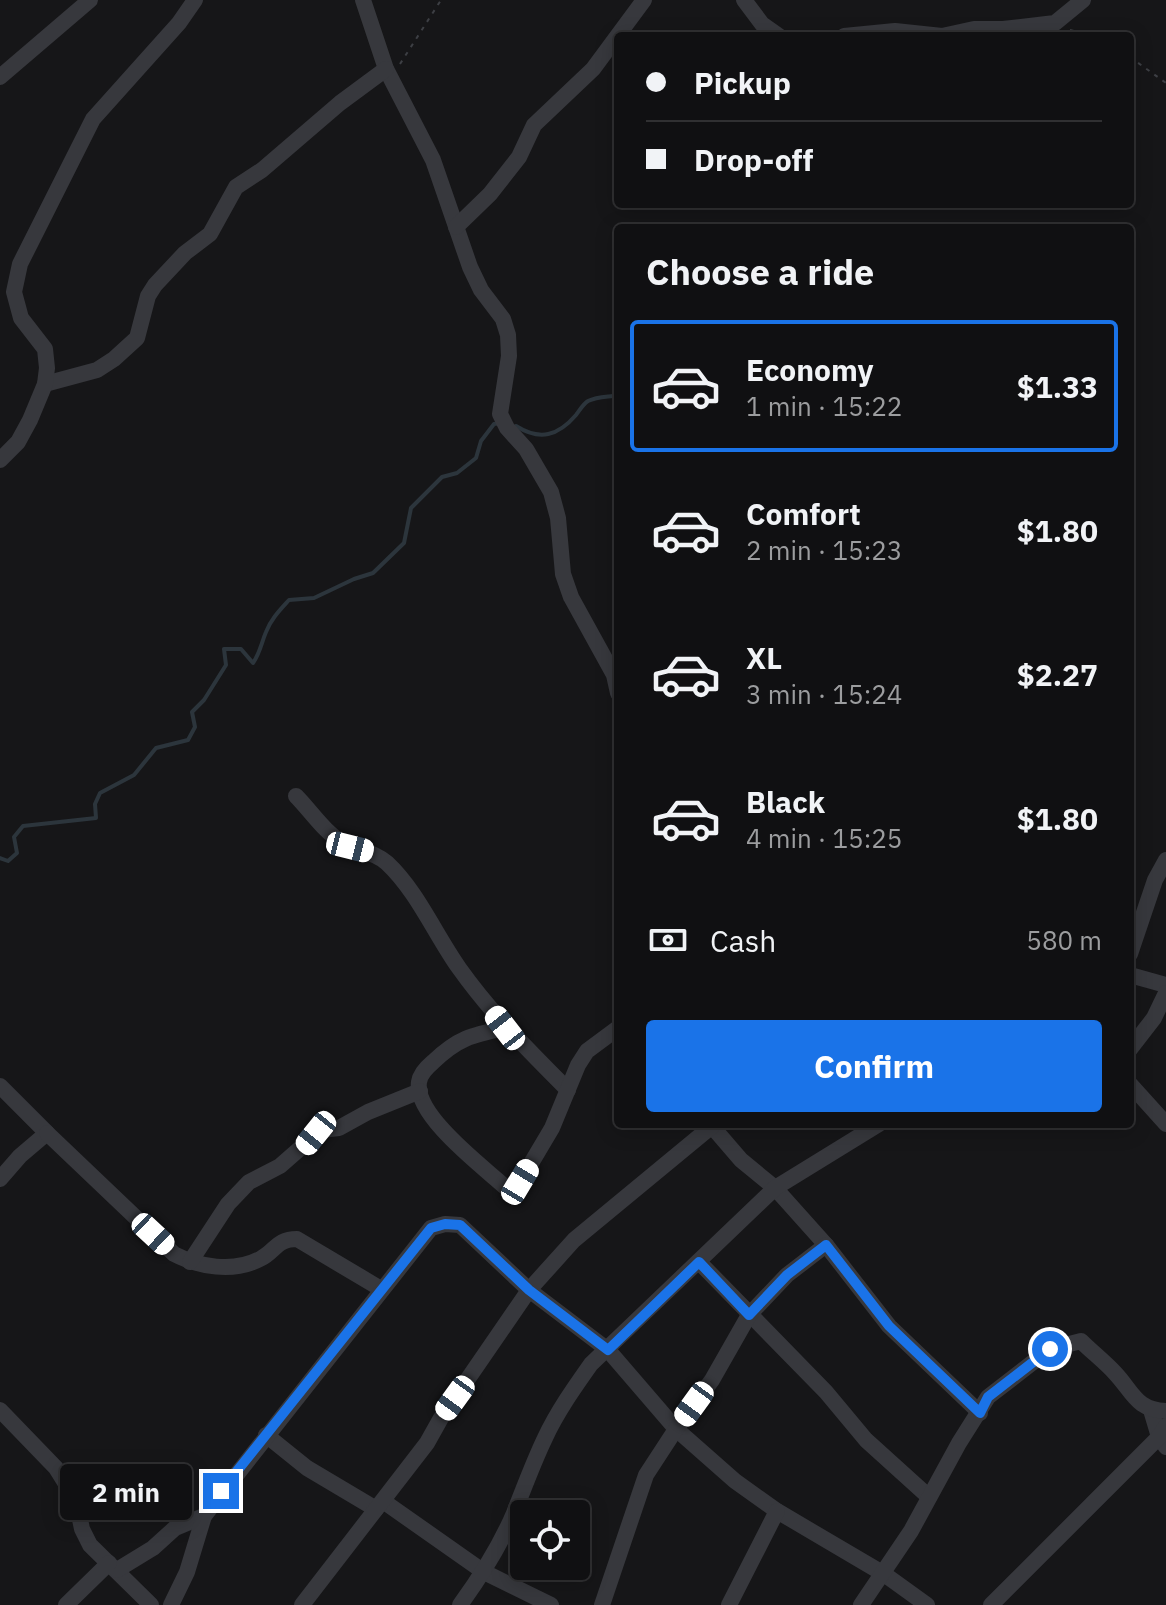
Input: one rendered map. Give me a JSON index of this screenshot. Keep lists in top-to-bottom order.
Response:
{
  "page": {
    "banner": ["Pickup", "Drop-off"],
    "heading": "Choose a ride",
    "list": [
      {
        "name": "Economy",
        "note": "1 min · 15:22",
        "value": "$1.33"
      },
      {
        "name": "Comfort",
        "note": "2 min · 15:23",
        "value": "$1.80"
      },
      {
        "name": "XL",
        "note": "3 min · 15:24",
        "value": "$2.27"
      },
      {
        "name": "Black",
        "note": "4 min · 15:25",
        "value": "$1.80"
      }
    ],
    "pay": ["Cash", "580 m"],
    "buttons": "Confirm",
    "bubble": "2 min"
  }
}
